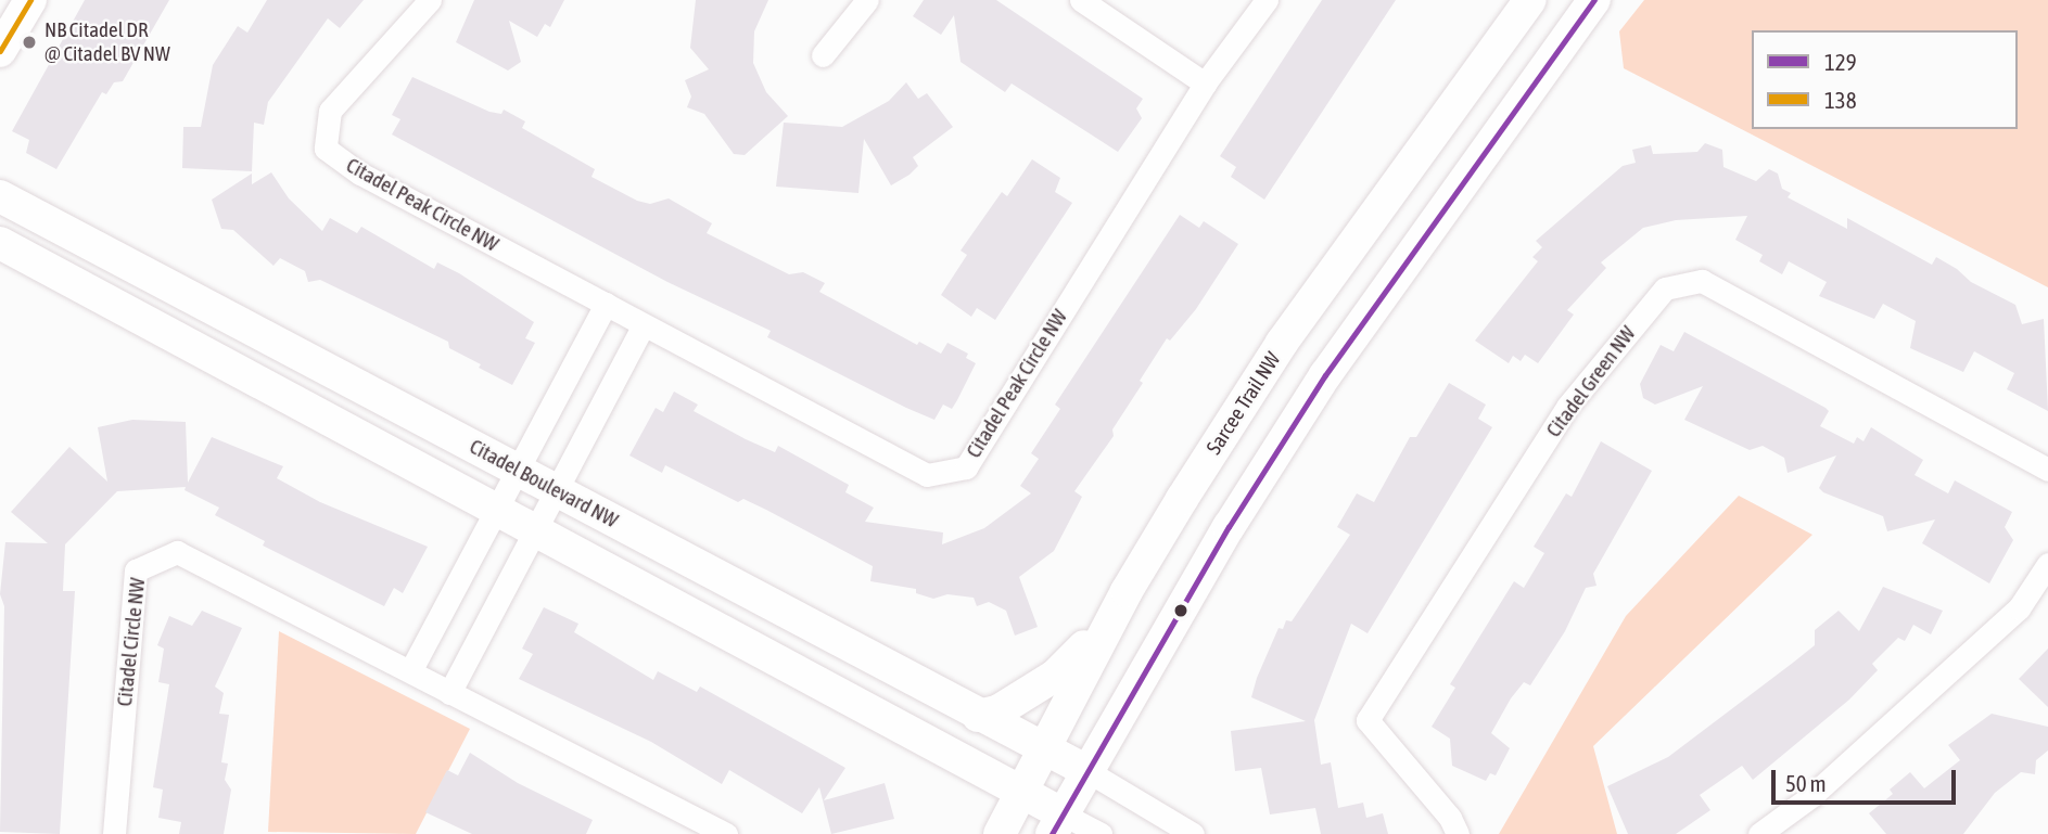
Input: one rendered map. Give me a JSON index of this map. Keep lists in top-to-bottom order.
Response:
{
  "streets": {
    "street": [
      "Citadel Peak Circle NW",
      "Citadel Green NW",
      "Sarcee Trail NW",
      "Citadel Boulevard NW",
      "Citadel Circle NW"
    ]
  },
  "crossings": [
    ["Sarcee Trail NW", "Citadel Boulevard NW"]
  ],
  "places": ["NB Citadel DR @ Citadel BV NW"],
  "lines": ["transit line 129", "transit line 138"],
  "legend": ["129", "138"],
  "scale_bar": "50 m"
}
